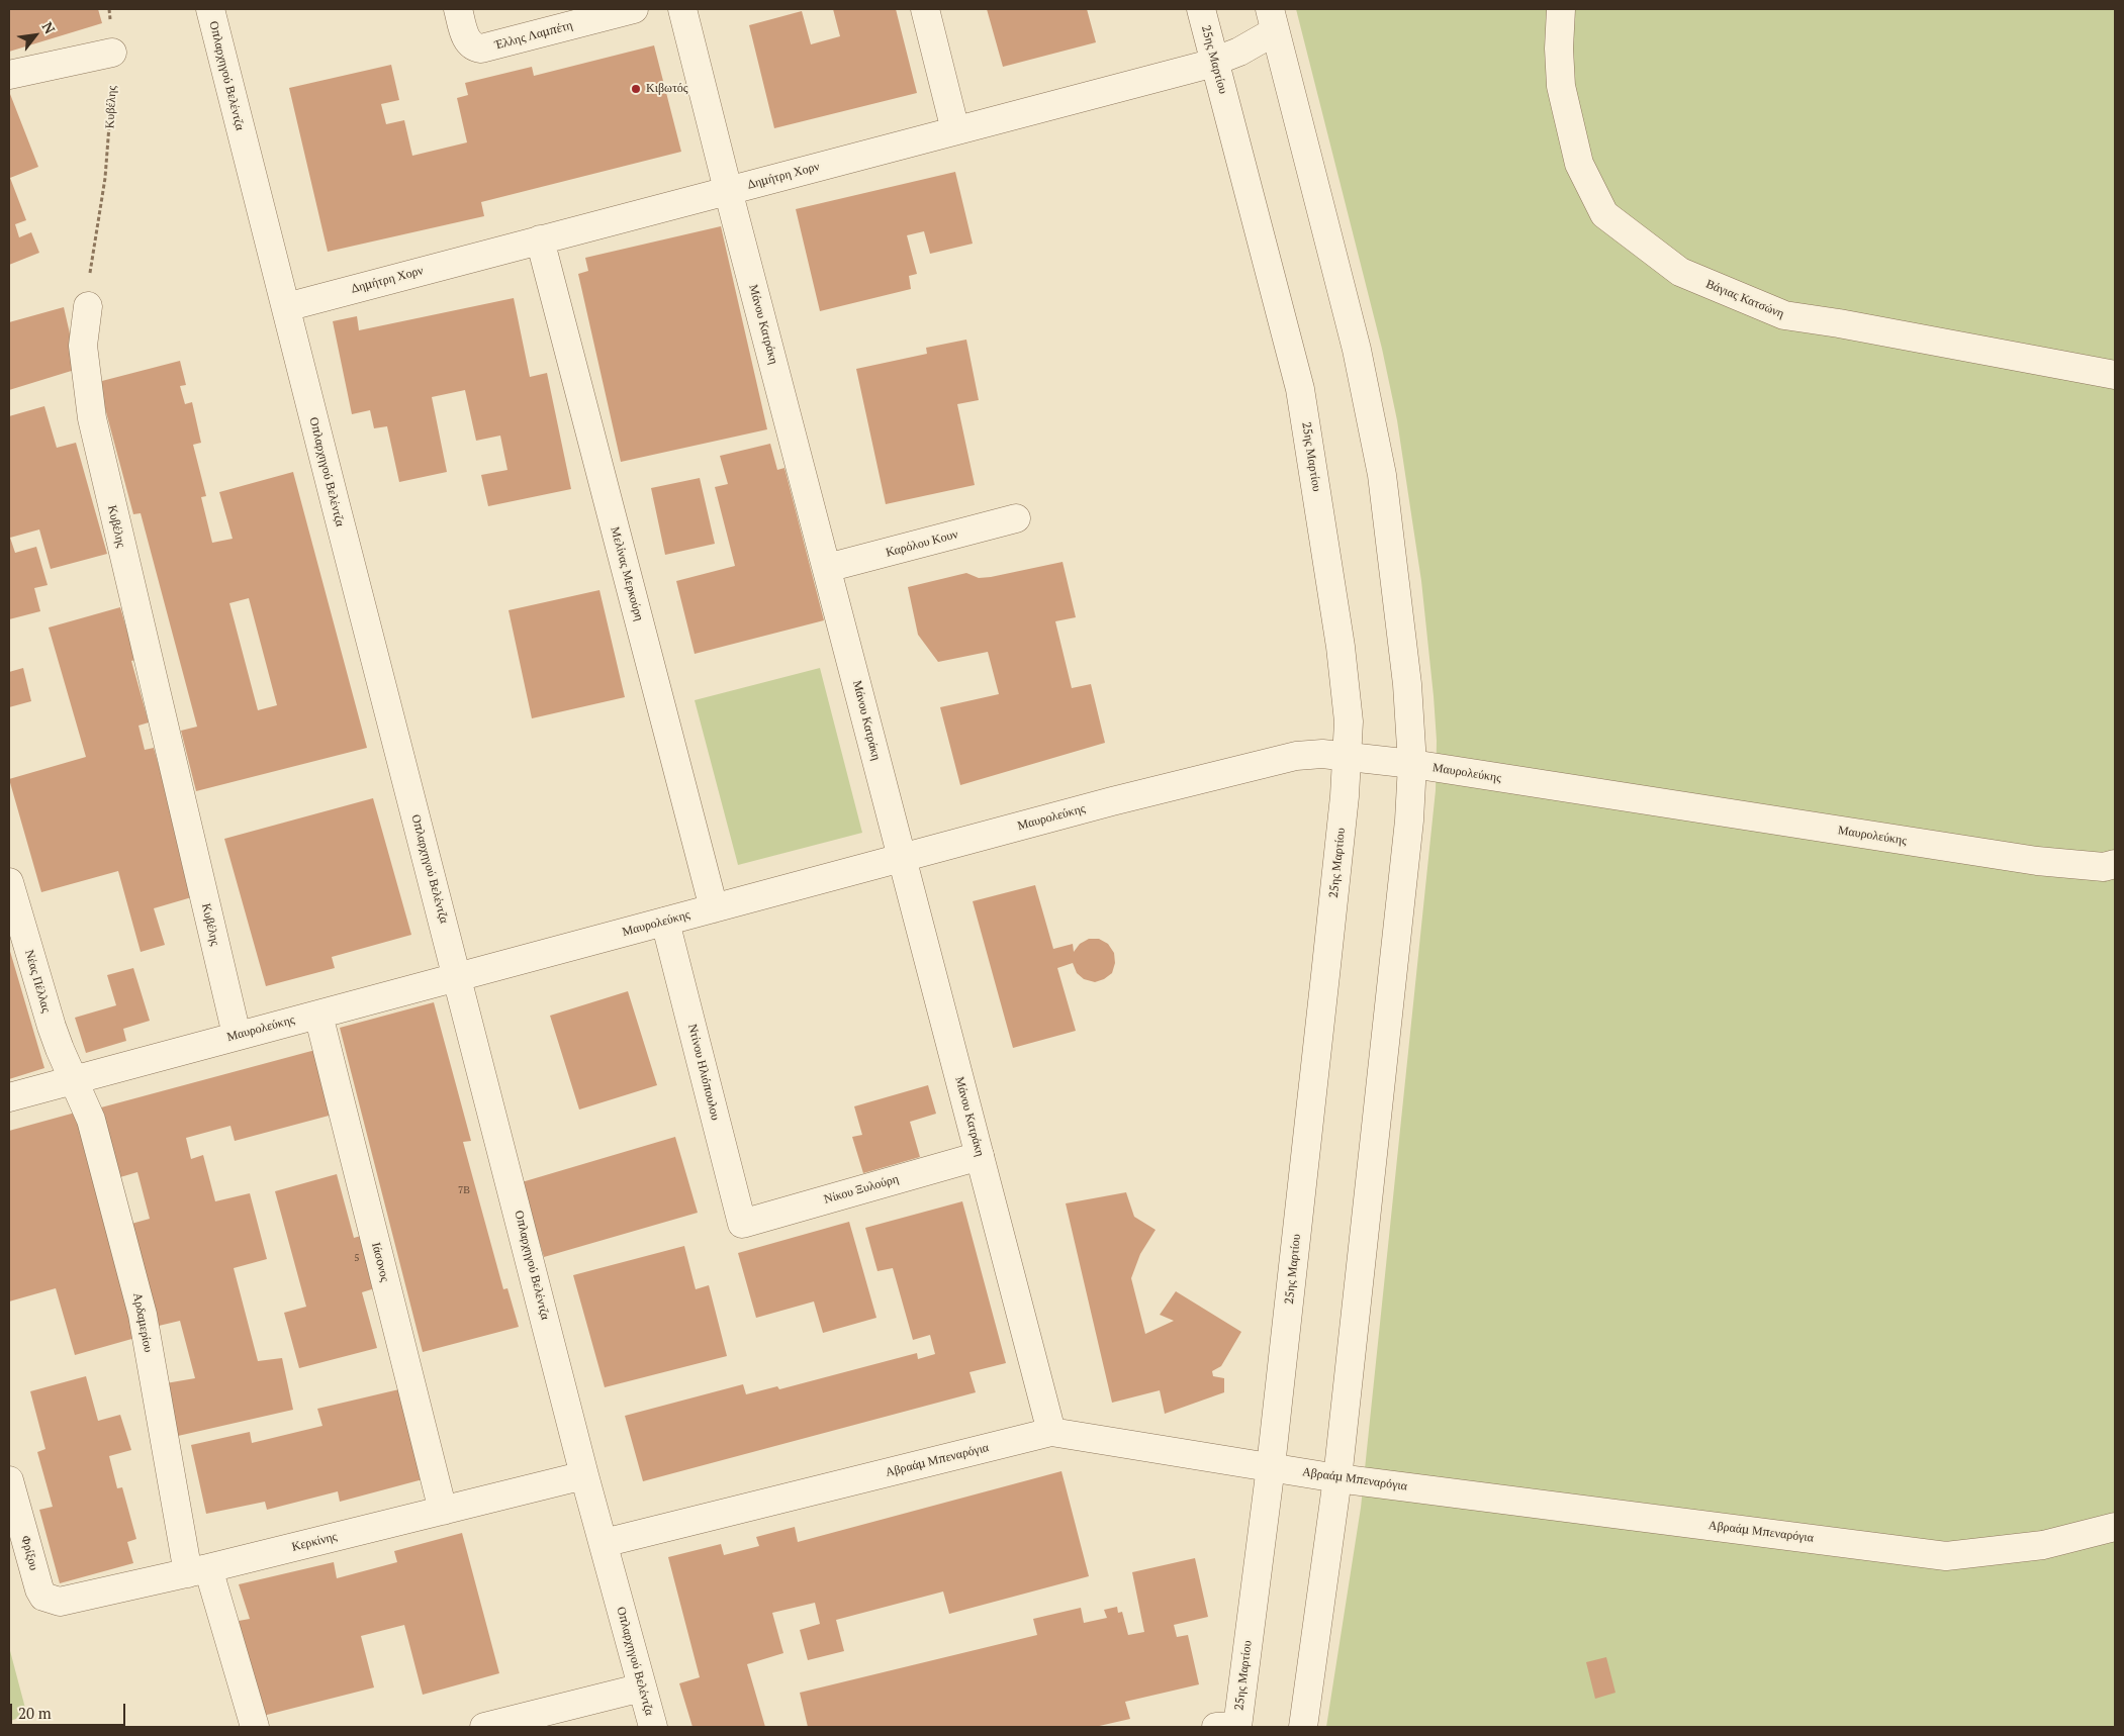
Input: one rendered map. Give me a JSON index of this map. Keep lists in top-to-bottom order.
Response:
{
  "streets": {
    "street": [
      "Έλλης Λαμπέτη",
      "25ης Μαρτίου",
      "Οπλαρχηγού Βελέντζα",
      "Κυβέλης",
      "Δημήτρη Χορν",
      "Βάγιας Κατσώνη",
      "Μάνου Κατράκη",
      "Καρόλου Κουν",
      "Μελίνας Μερκούρη",
      "Μαυρολεύκης",
      "Νέας Πέλλας",
      "Ντίνου Ηλιόπουλου",
      "Νίκου Ξυλούρη",
      "Ιάσoνος",
      "Αρδαμερίου",
      "Αβραάμ Μπεναρόγια",
      "Κερκίνης",
      "Φρίξου"
    ]
  },
  "crossings": [
    ["25ης Μαρτίου", "Δημήτρη Χορν"],
    ["25ης Μαρτίου", "Μαυρολεύκης"],
    ["25ης Μαρτίου", "Αβραάμ Μπεναρόγια"],
    ["Οπλαρχηγού Βελέντζα", "Δημήτρη Χορν"],
    ["Οπλαρχηγού Βελέντζα", "Μαυρολεύκης"],
    ["Οπλαρχηγού Βελέντζα", "Αβραάμ Μπεναρόγια"],
    ["Οπλαρχηγού Βελέντζα", "Κερκίνης"],
    ["Κυβέλης", "Μαυρολεύκης"],
    ["Δημήτρη Χορν", "Μάνου Κατράκη"],
    ["Δημήτρη Χορν", "Μελίνας Μερκούρη"],
    ["Μάνου Κατράκη", "Καρόλου Κουν"],
    ["Μάνου Κατράκη", "Μαυρολεύκης"],
    ["Μάνου Κατράκη", "Νίκου Ξυλούρη"],
    ["Μάνου Κατράκη", "Αβραάμ Μπεναρόγια"],
    ["Μελίνας Μερκούρη", "Μαυρολεύκης"],
    ["Μαυρολεύκης", "Νέας Πέλλας"],
    ["Μαυρολεύκης", "Ντίνου Ηλιόπουλου"],
    ["Μαυρολεύκης", "Ιάσoνος"],
    ["Μαυρολεύκης", "Αρδαμερίου"],
    ["Νέας Πέλλας", "Αρδαμερίου"],
    ["Ντίνου Ηλιόπουλου", "Νίκου Ξυλούρη"],
    ["Ιάσoνος", "Κερκίνης"],
    ["Αρδαμερίου", "Κερκίνης"],
    ["Κερκίνης", "Φρίξου"]
  ],
  "places": ["Κιβωτός"],
  "house_numbers": ["7Β", "5"],
  "scale_bar": "20 m",
  "north": "top right"
}
